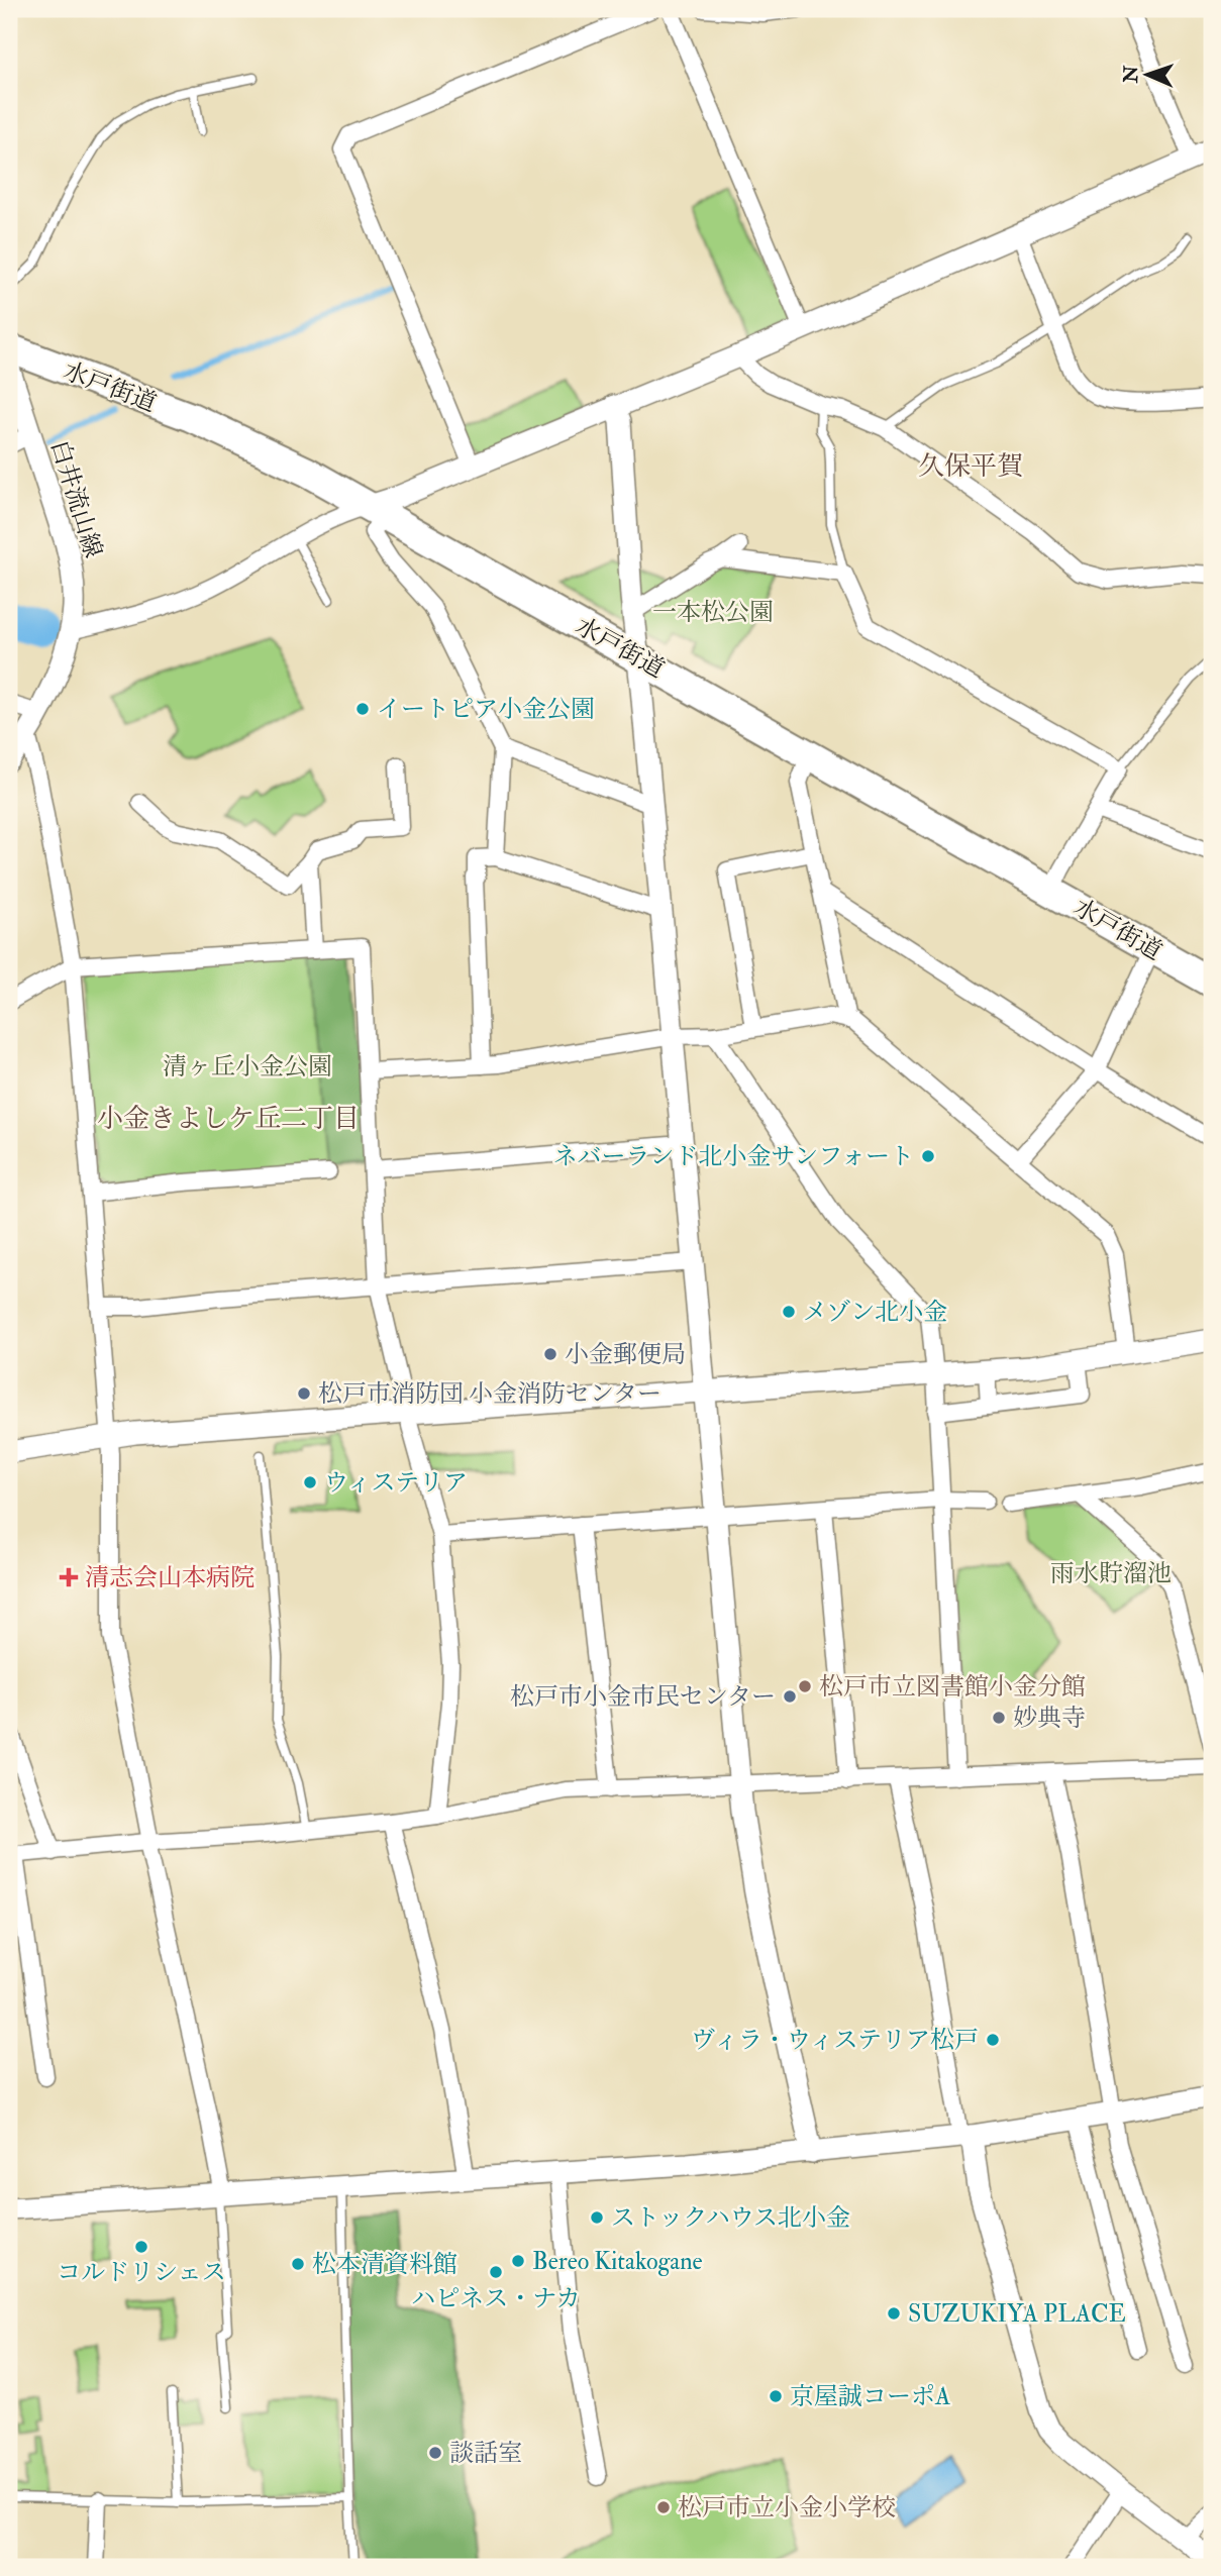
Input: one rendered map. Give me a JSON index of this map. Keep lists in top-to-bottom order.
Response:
{
  "streets": {
    "highway": ["水戸街道"],
    "street": ["白井流山線"]
  },
  "districts": ["久保平賀", "小金きよしケ丘二丁目"],
  "parks": ["一本松公園", "清ヶ丘小金公園", "雨水貯溜池"],
  "places": {
    "other": [
      "イートピア小金公園",
      "ネバーランド北小金サンフォート",
      "メゾン北小金",
      "小金郵便局",
      "松戸市消防団 小金消防センター",
      "ウィステリア",
      "松戸市立図書館小金分館",
      "松戸市小金市民センター",
      "妙典寺",
      "ヴィラ・ウィステリア松戸",
      "ストックハウス北小金",
      "コルドリシェス",
      "Bereo Kitakogane",
      "松本清資料館",
      "ハピネス・ナカ",
      "SUZUKIYA PLACE",
      "京屋誠コーポA",
      "談話室",
      "松戸市立小金小学校"
    ],
    "health": ["清志会山本病院"]
  },
  "north": "left"
}
